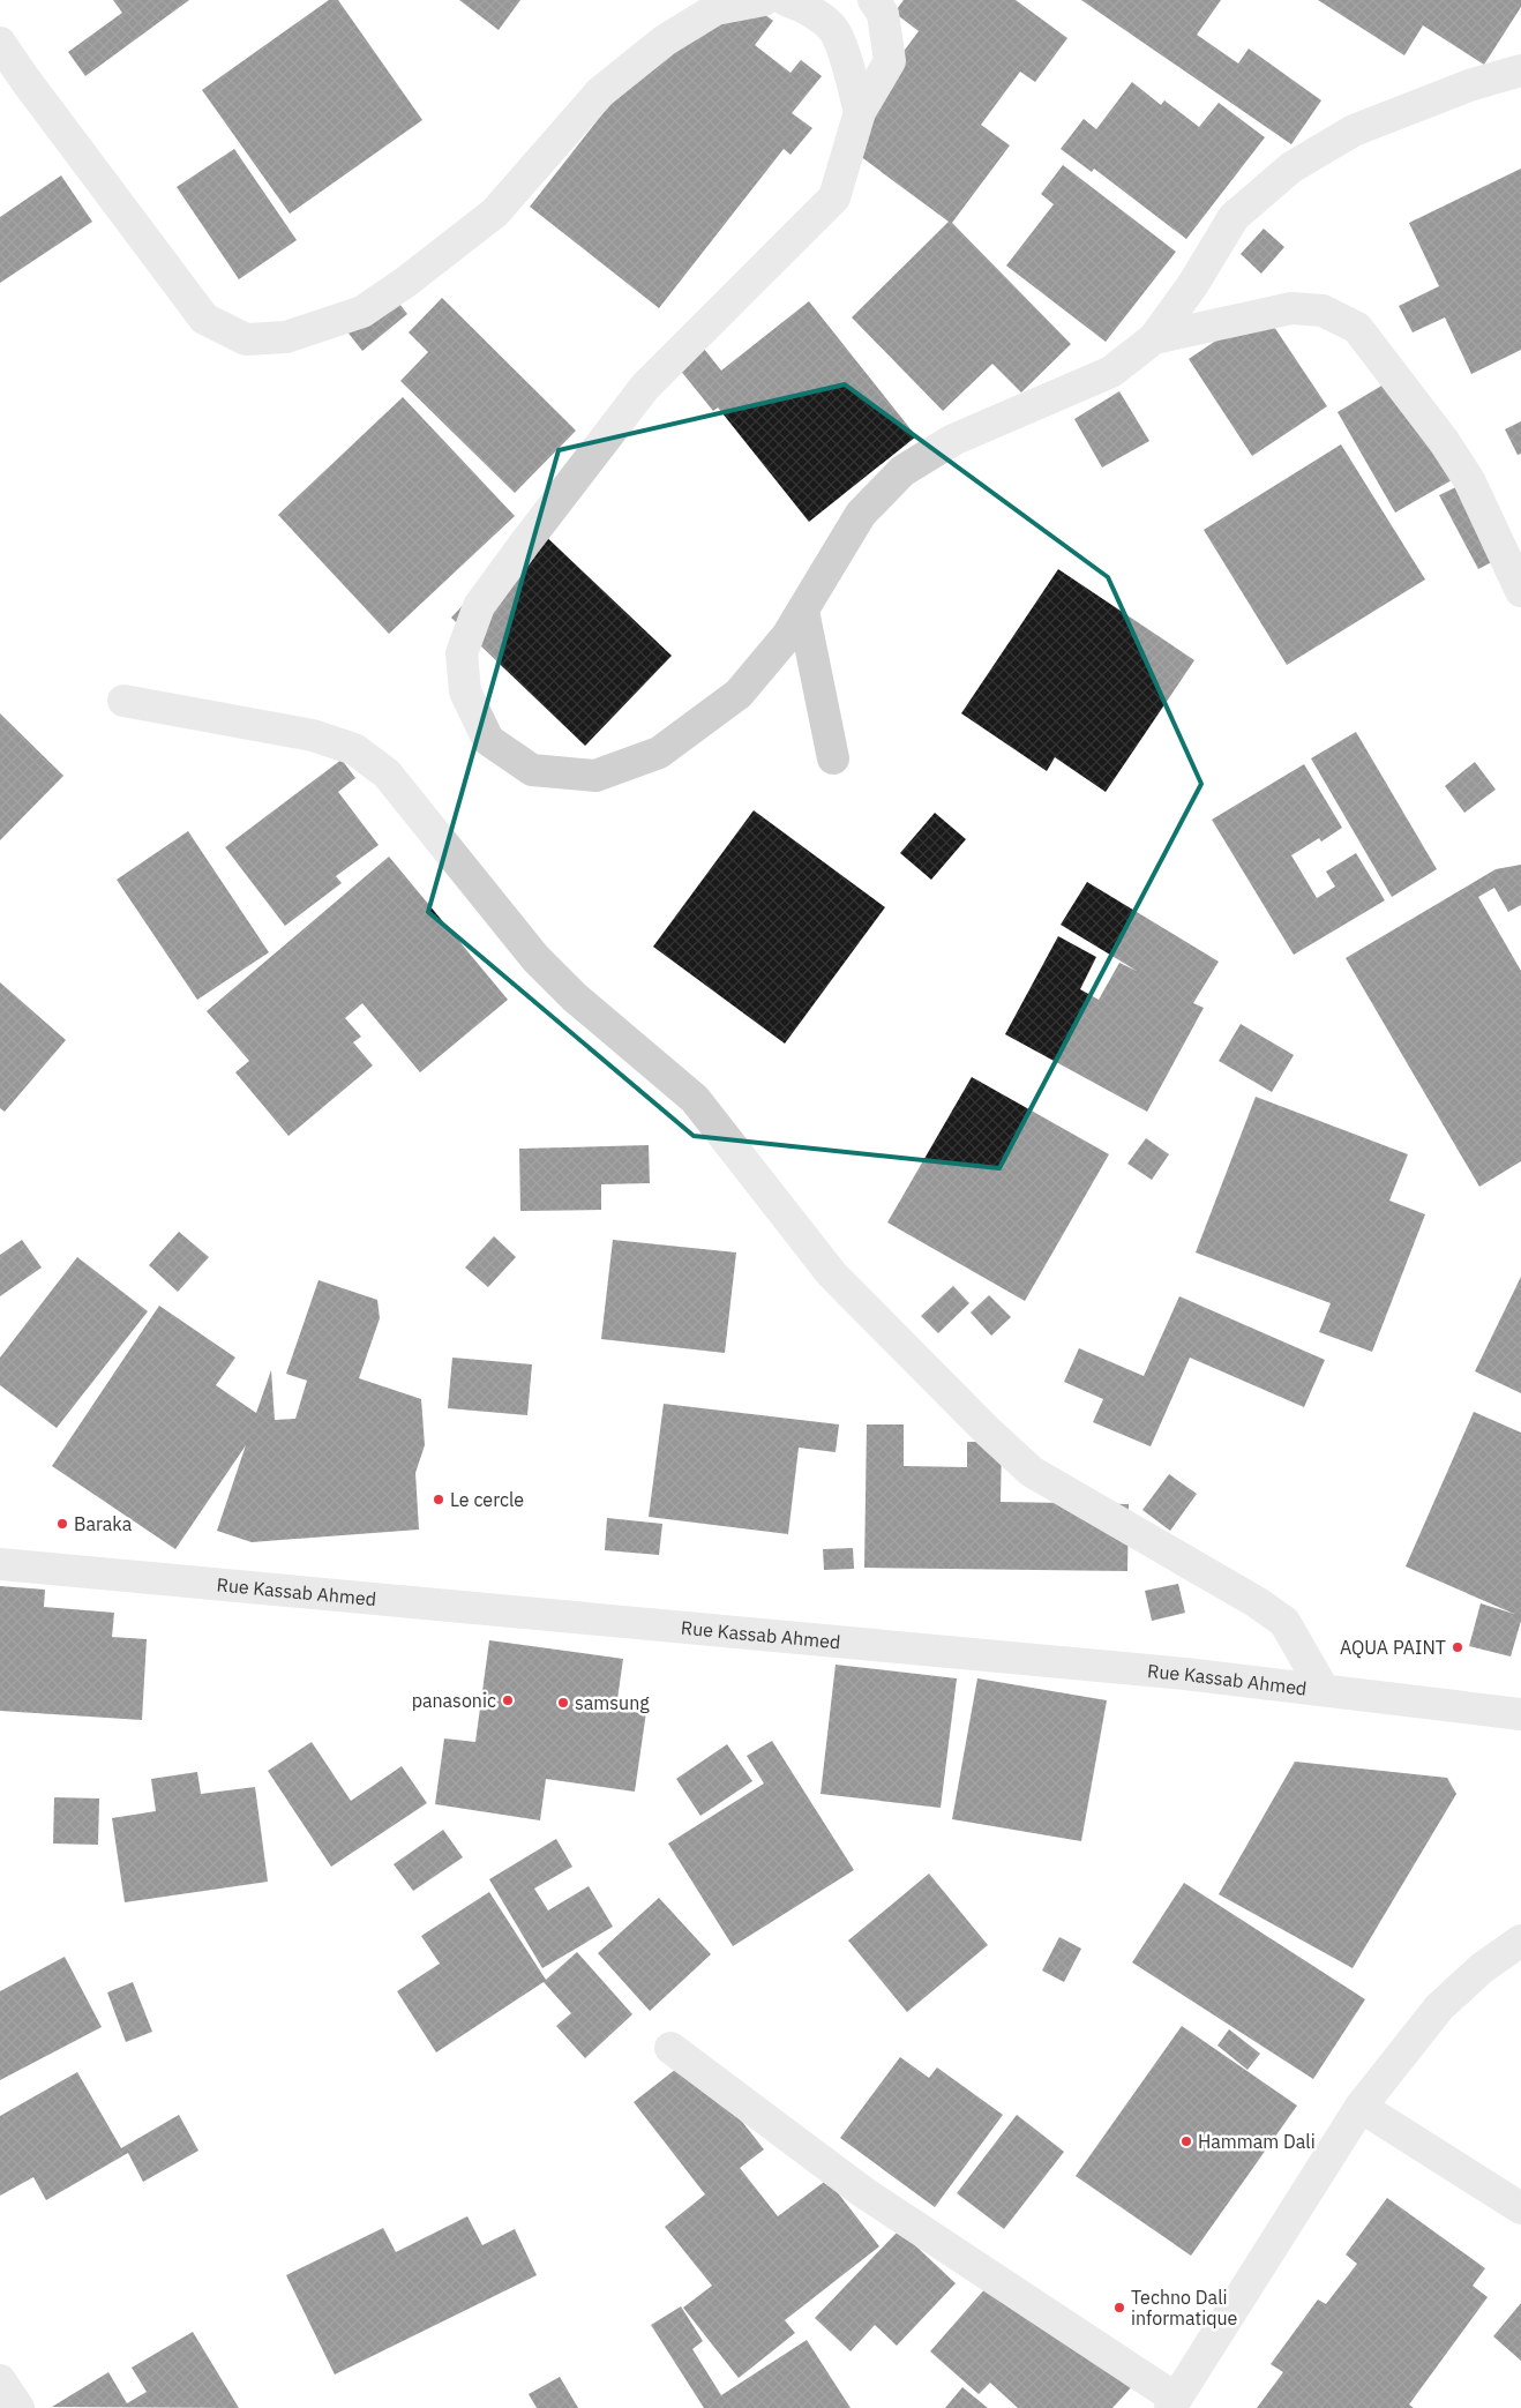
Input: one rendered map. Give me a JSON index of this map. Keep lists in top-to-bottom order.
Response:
{
  "streets": {
    "street": ["Rue Kassab Ahmed"]
  },
  "places": [
    "Le cercle",
    "Baraka",
    "AQUA PAINT",
    "panasonic",
    "samsung",
    "Hammam Dali",
    "Techno Dali informatique"
  ]
}
